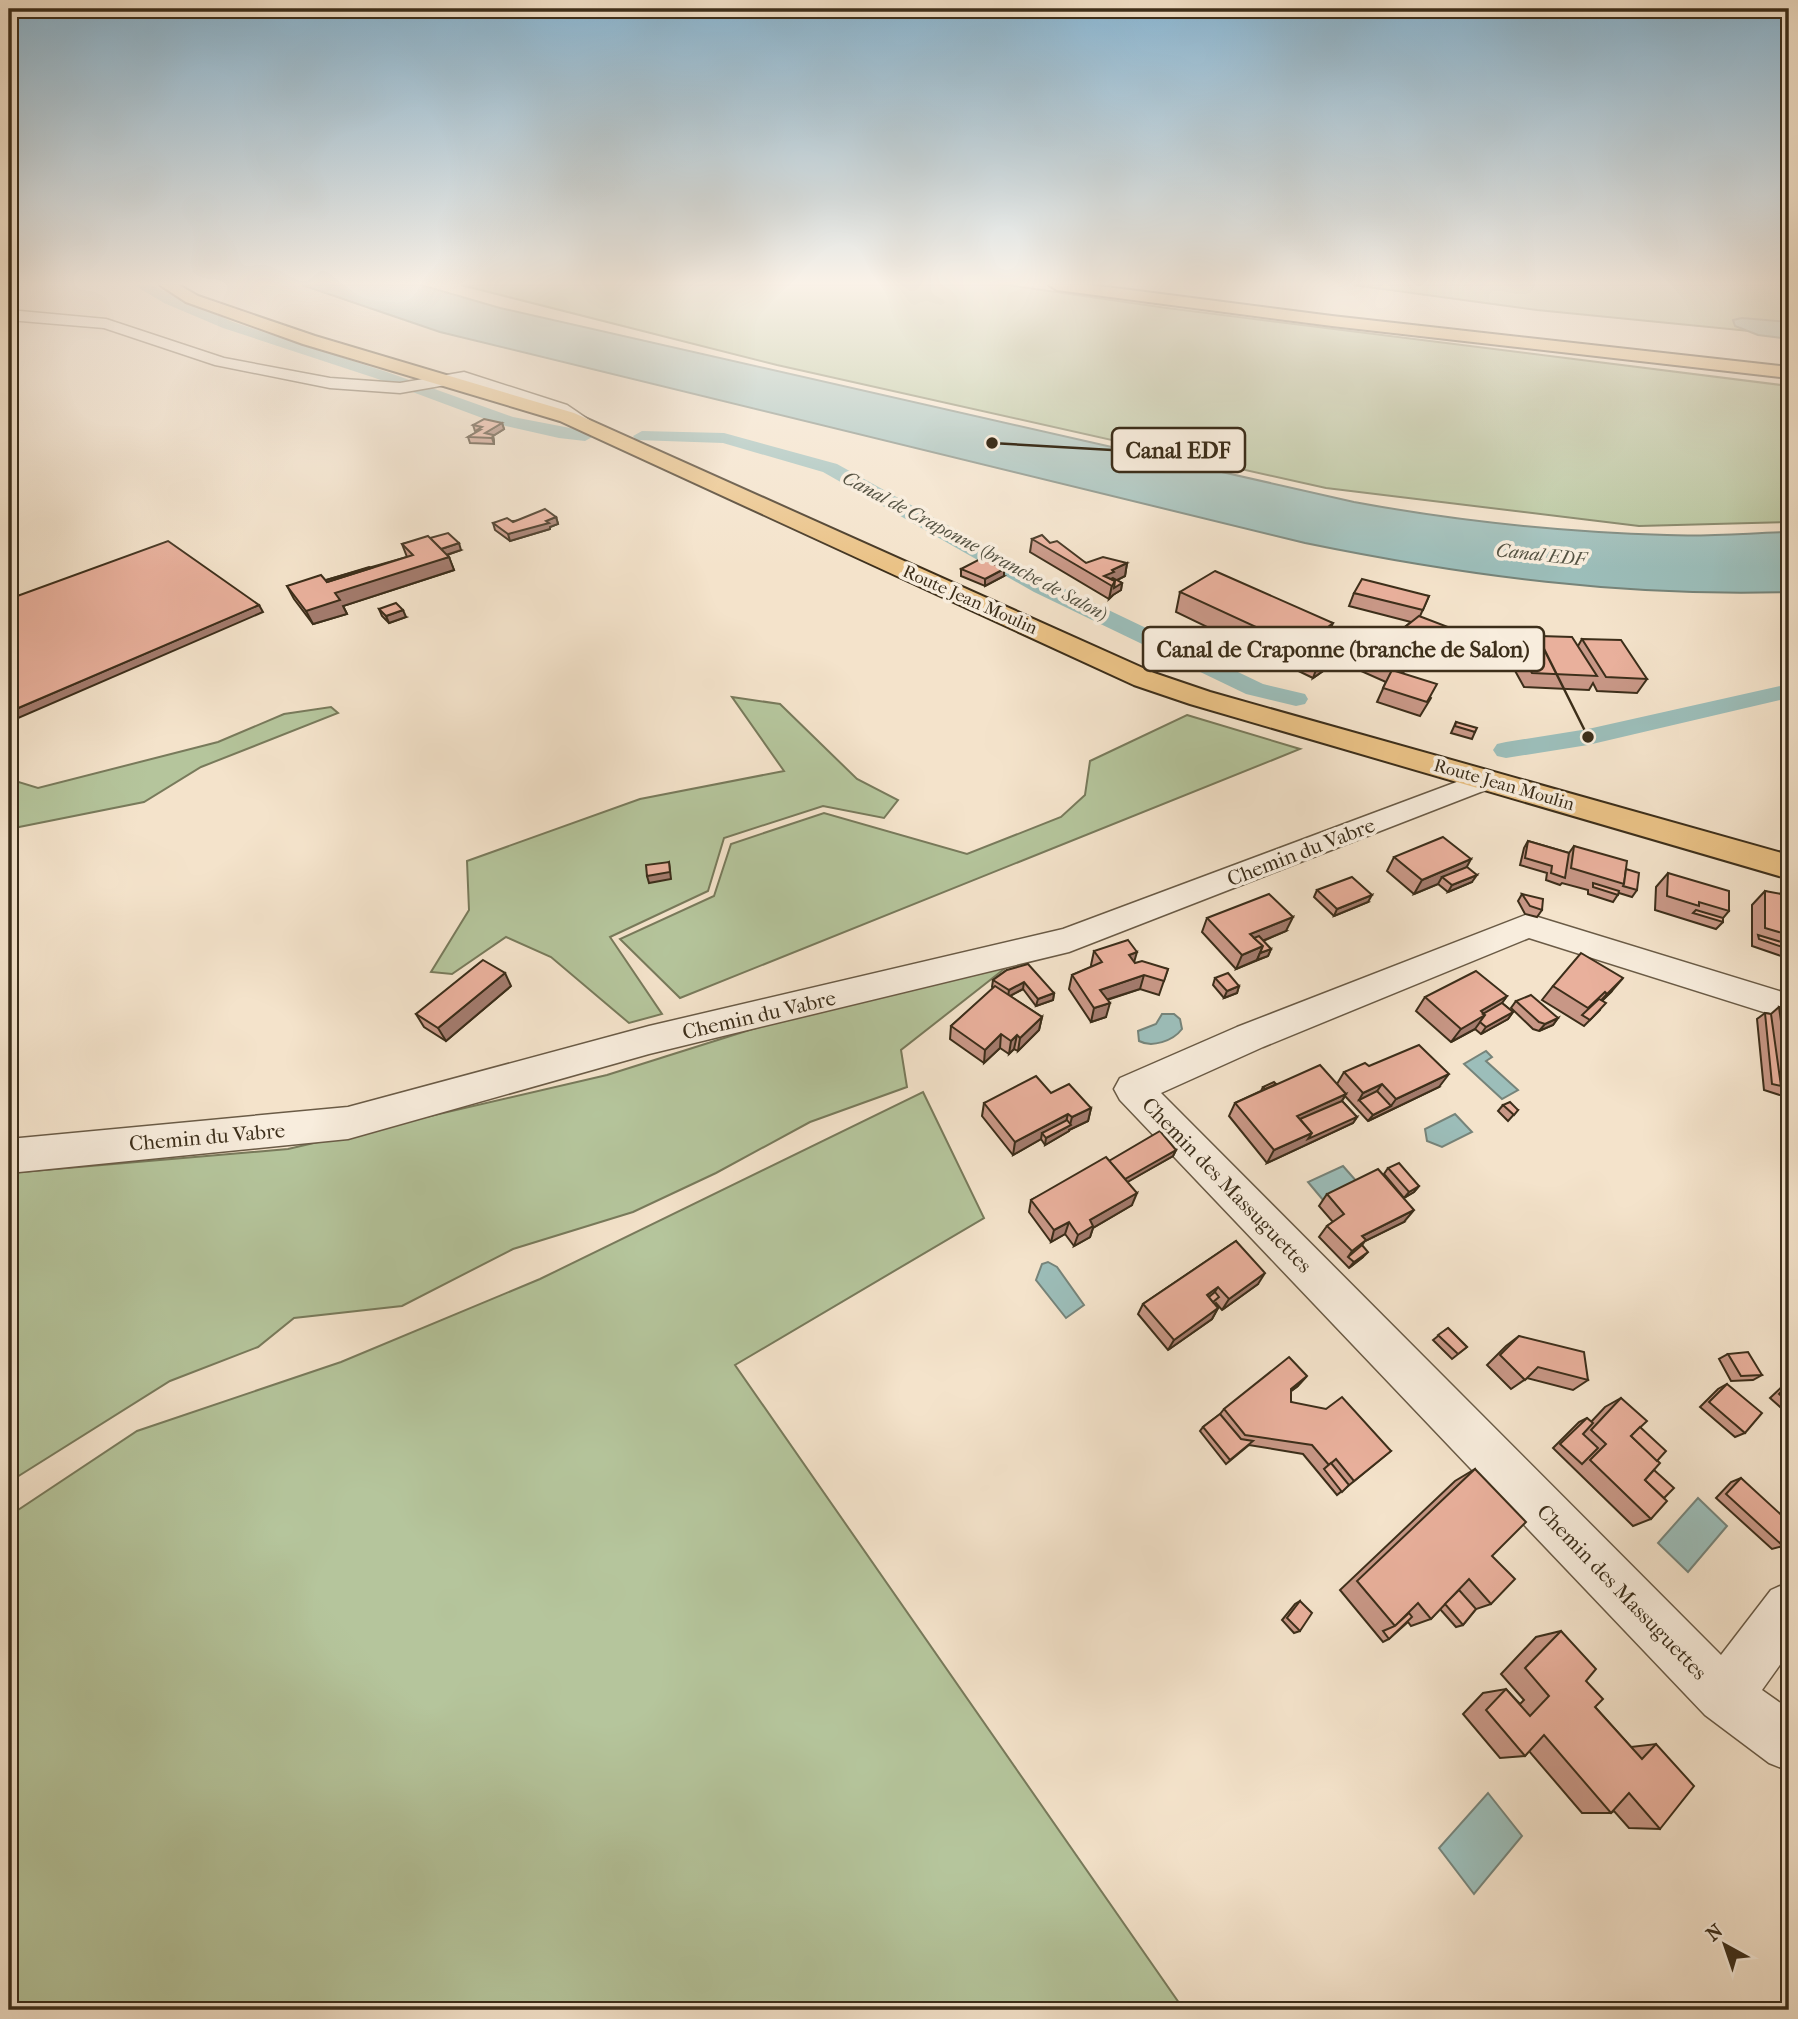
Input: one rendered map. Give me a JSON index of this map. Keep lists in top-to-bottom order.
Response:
{
  "streets": {
    "main road": ["Route Jean Moulin"],
    "street": ["Chemin du Vabre", "Chemin des Massuguettes"]
  },
  "crossings": [
    ["Route Jean Moulin", "Chemin du Vabre"]
  ],
  "water": ["Canal de Craponne (branche de Salon)", "Canal EDF"],
  "places": ["Canal EDF", "Canal de Craponne (branche de Salon)"],
  "north": "top left"
}
